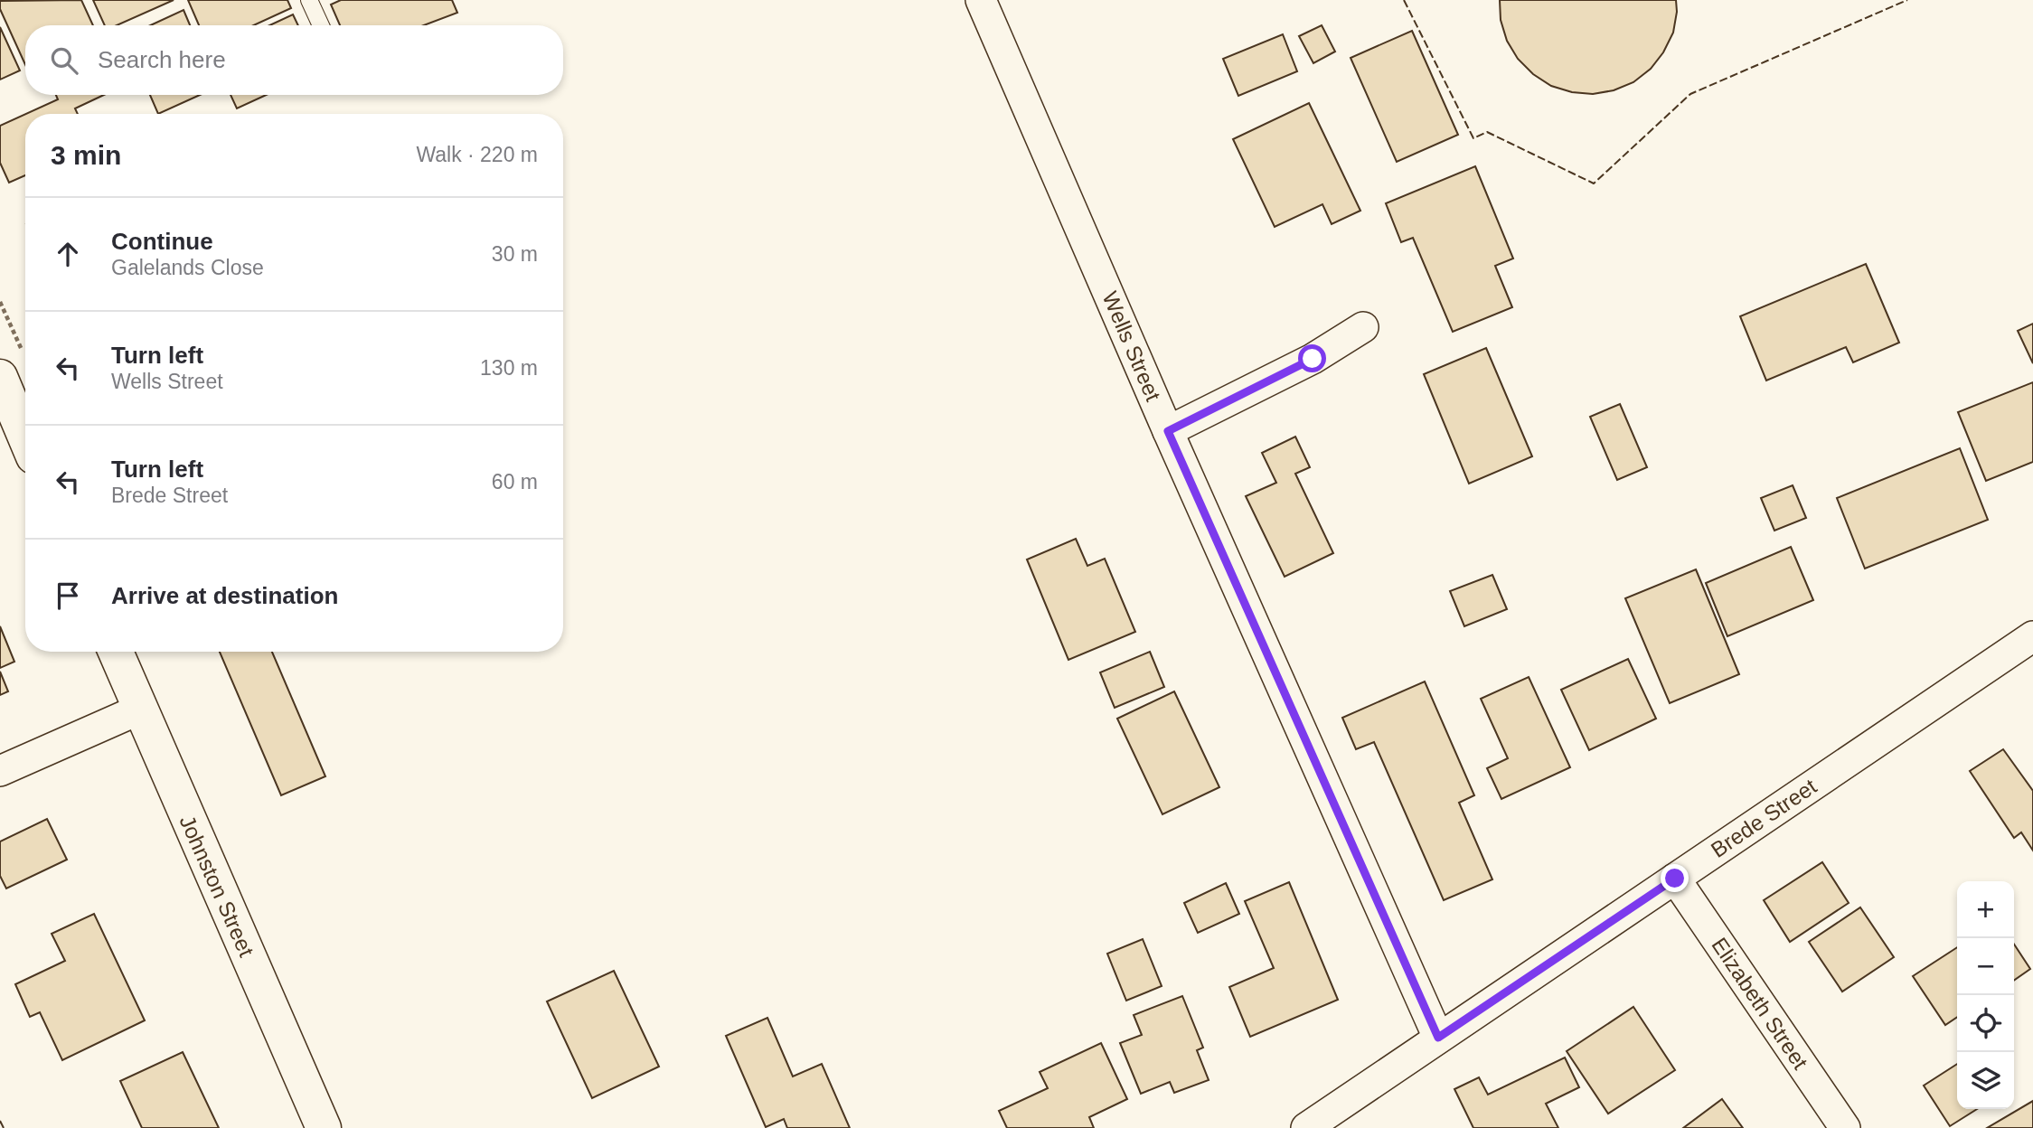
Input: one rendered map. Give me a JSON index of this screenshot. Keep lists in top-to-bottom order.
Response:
{
  "streets": {
    "main road": ["Johnston Street"],
    "street": ["Wells Street", "Brede Street", "Elizabeth Street"]
  },
  "crossings": [
    ["Wells Street", "Brede Street"],
    ["Brede Street", "Elizabeth Street"]
  ],
  "page": {
    "search": "Search here",
    "heading": ["3 min", "Walk · 220 m"],
    "list": [
      ["Continue", "Galelands Close", "30 m"],
      ["Turn left", "Wells Street", "130 m"],
      ["Turn left", "Brede Street", "60 m"],
      "Arrive at destination"
    ],
    "map_buttons": ["+", "−"]
  }
}
